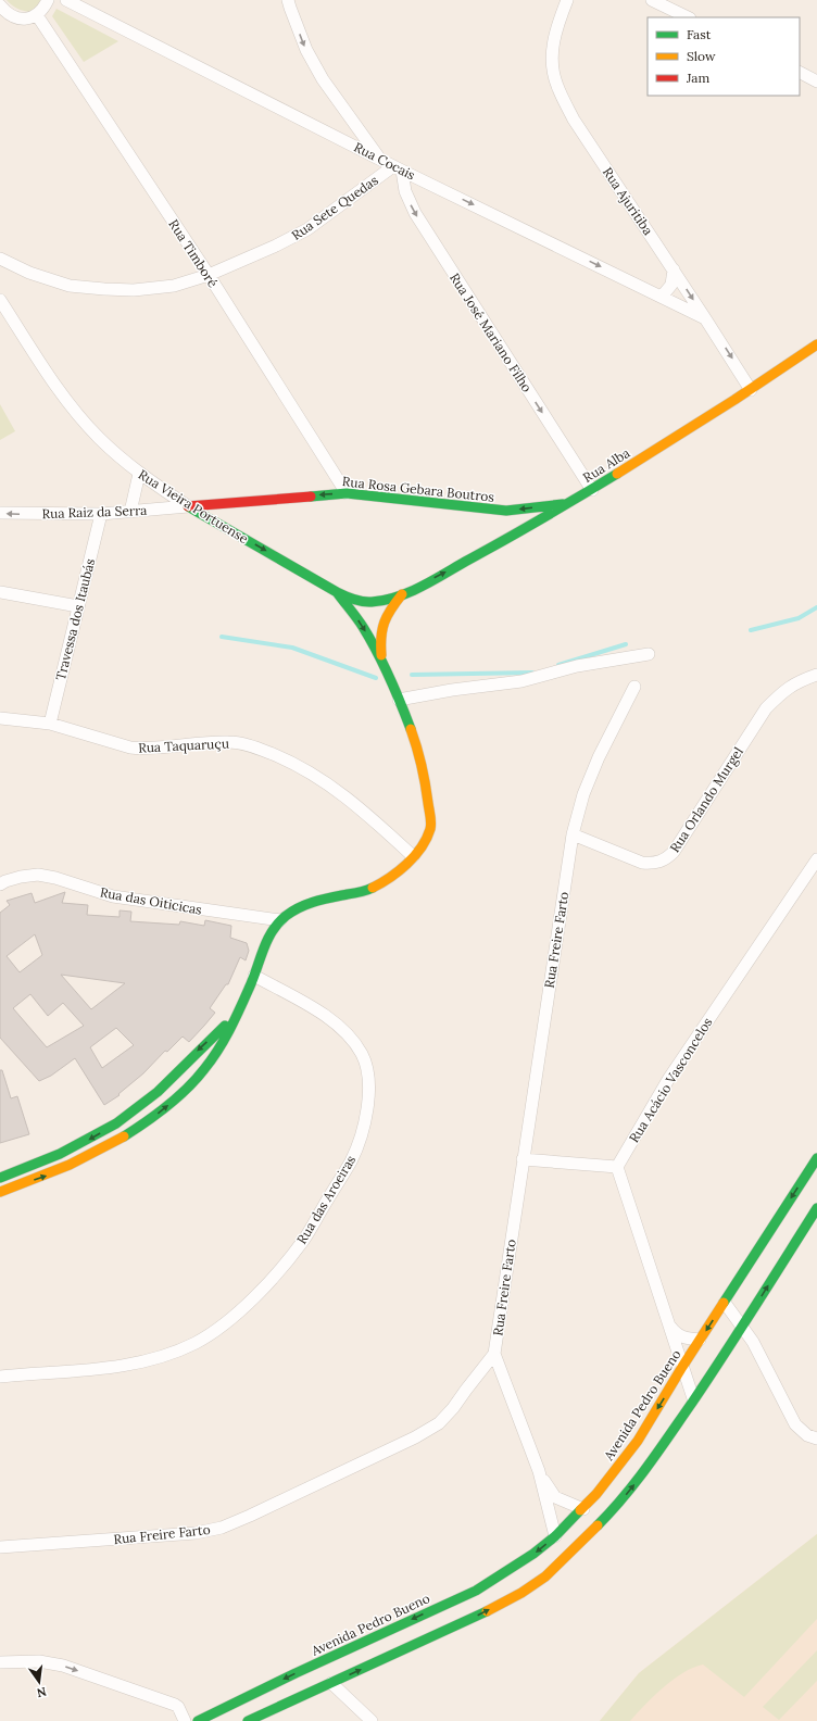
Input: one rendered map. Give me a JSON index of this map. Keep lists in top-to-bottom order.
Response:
{
  "streets": {
    "street": [
      "Rua Cocais",
      "Rua Ajuritiba",
      "Rua Sete Quedas",
      "Rua Timboré",
      "Rua José Mariano Filho",
      "Rua Alba",
      "Rua Rosa Gebara Boutros",
      "Rua Vieira Portuense",
      "Rua Raiz da Serra",
      "Travessa dos Itaubás",
      "Rua Taquaruçu",
      "Rua Orlando Murgel",
      "Rua das Oiticicas",
      "Rua Freire Farto",
      "Rua Acácio Vasconcelos",
      "Rua das Aroeiras",
      "Avenida Pedro Bueno"
    ]
  },
  "crossings": [
    ["Rua Cocais", "Rua Ajuritiba"],
    ["Rua Cocais", "Rua Sete Quedas"],
    ["Rua Cocais", "Rua José Mariano Filho"],
    ["Rua Ajuritiba", "Rua Alba"],
    ["Rua Sete Quedas", "Rua Timboré"],
    ["Rua Sete Quedas", "Rua José Mariano Filho"],
    ["Rua Timboré", "Rua Rosa Gebara Boutros"],
    ["Rua José Mariano Filho", "Rua Alba"],
    ["Rua Alba", "Rua Rosa Gebara Boutros"],
    ["Rua Alba", "Rua Vieira Portuense"],
    ["Rua Rosa Gebara Boutros", "Rua Vieira Portuense"],
    ["Rua Rosa Gebara Boutros", "Rua Raiz da Serra"],
    ["Rua Vieira Portuense", "Rua Raiz da Serra"],
    ["Rua Raiz da Serra", "Travessa dos Itaubás"],
    ["Travessa dos Itaubás", "Rua Taquaruçu"],
    ["Rua Orlando Murgel", "Rua Freire Farto"]
  ],
  "one_way": ["Rua Cocais", "Rua José Mariano Filho", "Rua Rosa Gebara Boutros"],
  "legend": ["Fast", "Slow", "Jam"],
  "north": "bottom"
}
